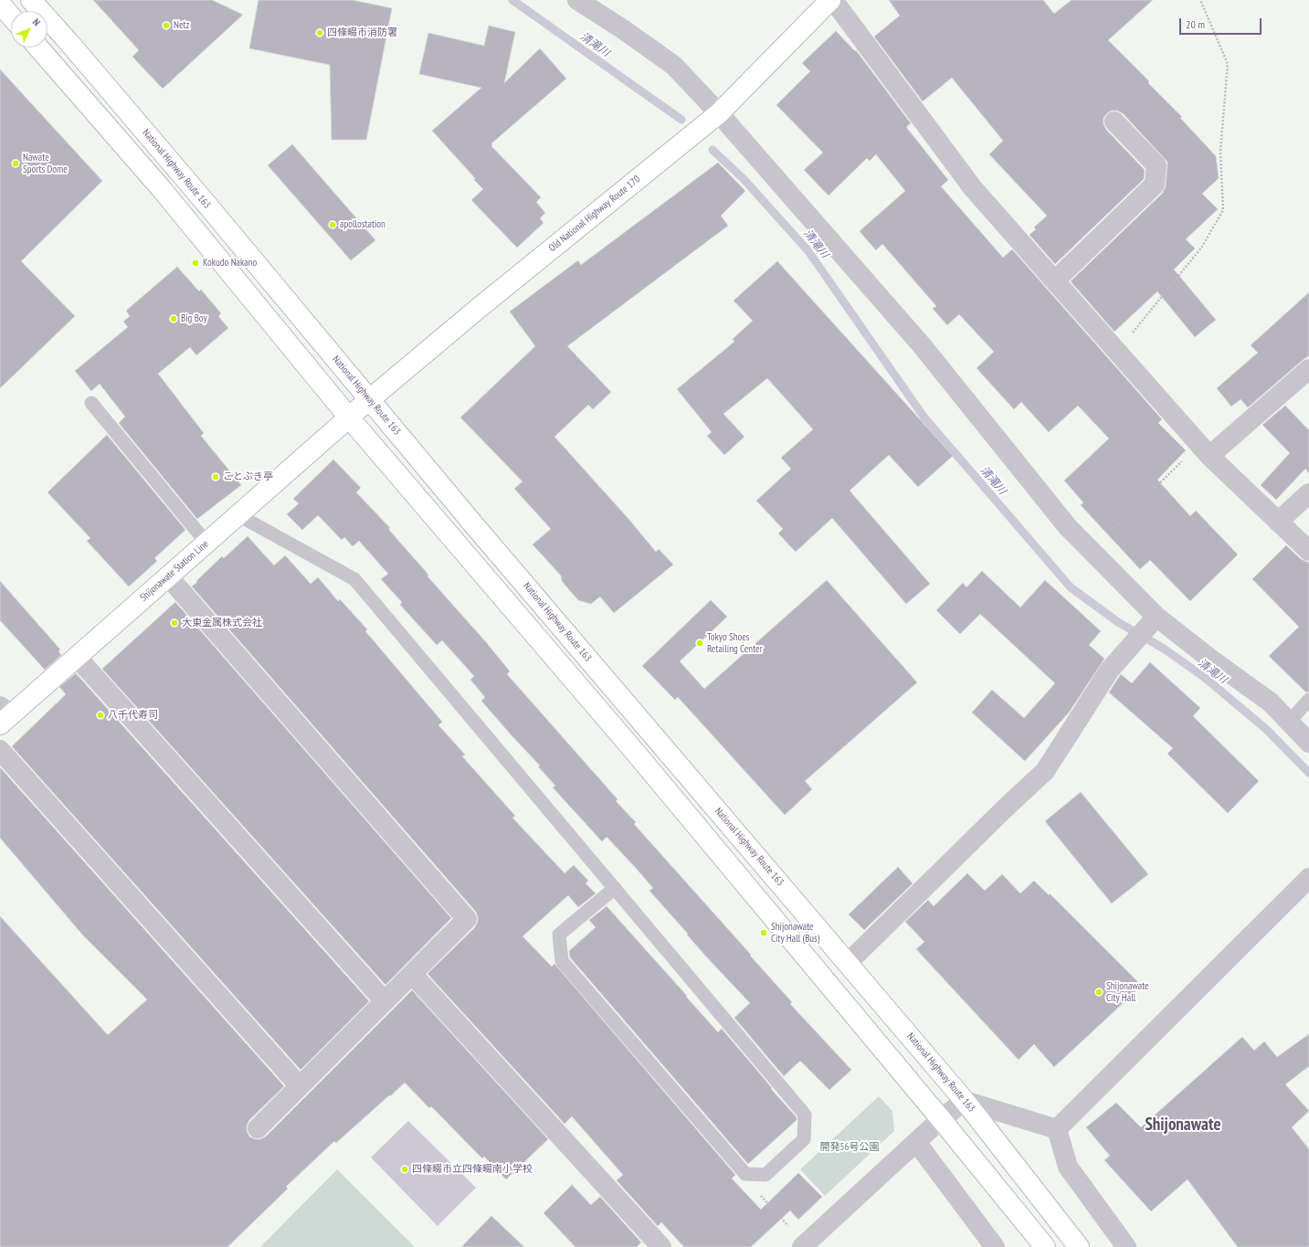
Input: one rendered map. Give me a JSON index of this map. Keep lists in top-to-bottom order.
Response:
{
  "streets": {
    "main road": ["National Highway Route 163", "Old National Highway Route 170", "Shijonawate Station Line"]
  },
  "crossings": [
    ["National Highway Route 163", "Old National Highway Route 170"],
    ["Old National Highway Route 170", "Shijonawate Station Line"]
  ],
  "districts": ["Shijonawate"],
  "water": ["清滝川"],
  "parks": ["開発56号公園"],
  "places": [
    "Netz",
    "四條畷市消防署",
    "Nawate Sports Dome",
    "apollostation",
    "Kokudo Nakano",
    "Big Boy",
    "ことぶき亭",
    "大東金属株式会社",
    "Tokyo Shoes Retailing Center",
    "八千代寿司",
    "Shijonawate City Hall (Bus)",
    "Shijonawate City Hall",
    "四條畷市立四條畷南小学校"
  ],
  "scale_bar": "20 m",
  "north": "top right"
}
